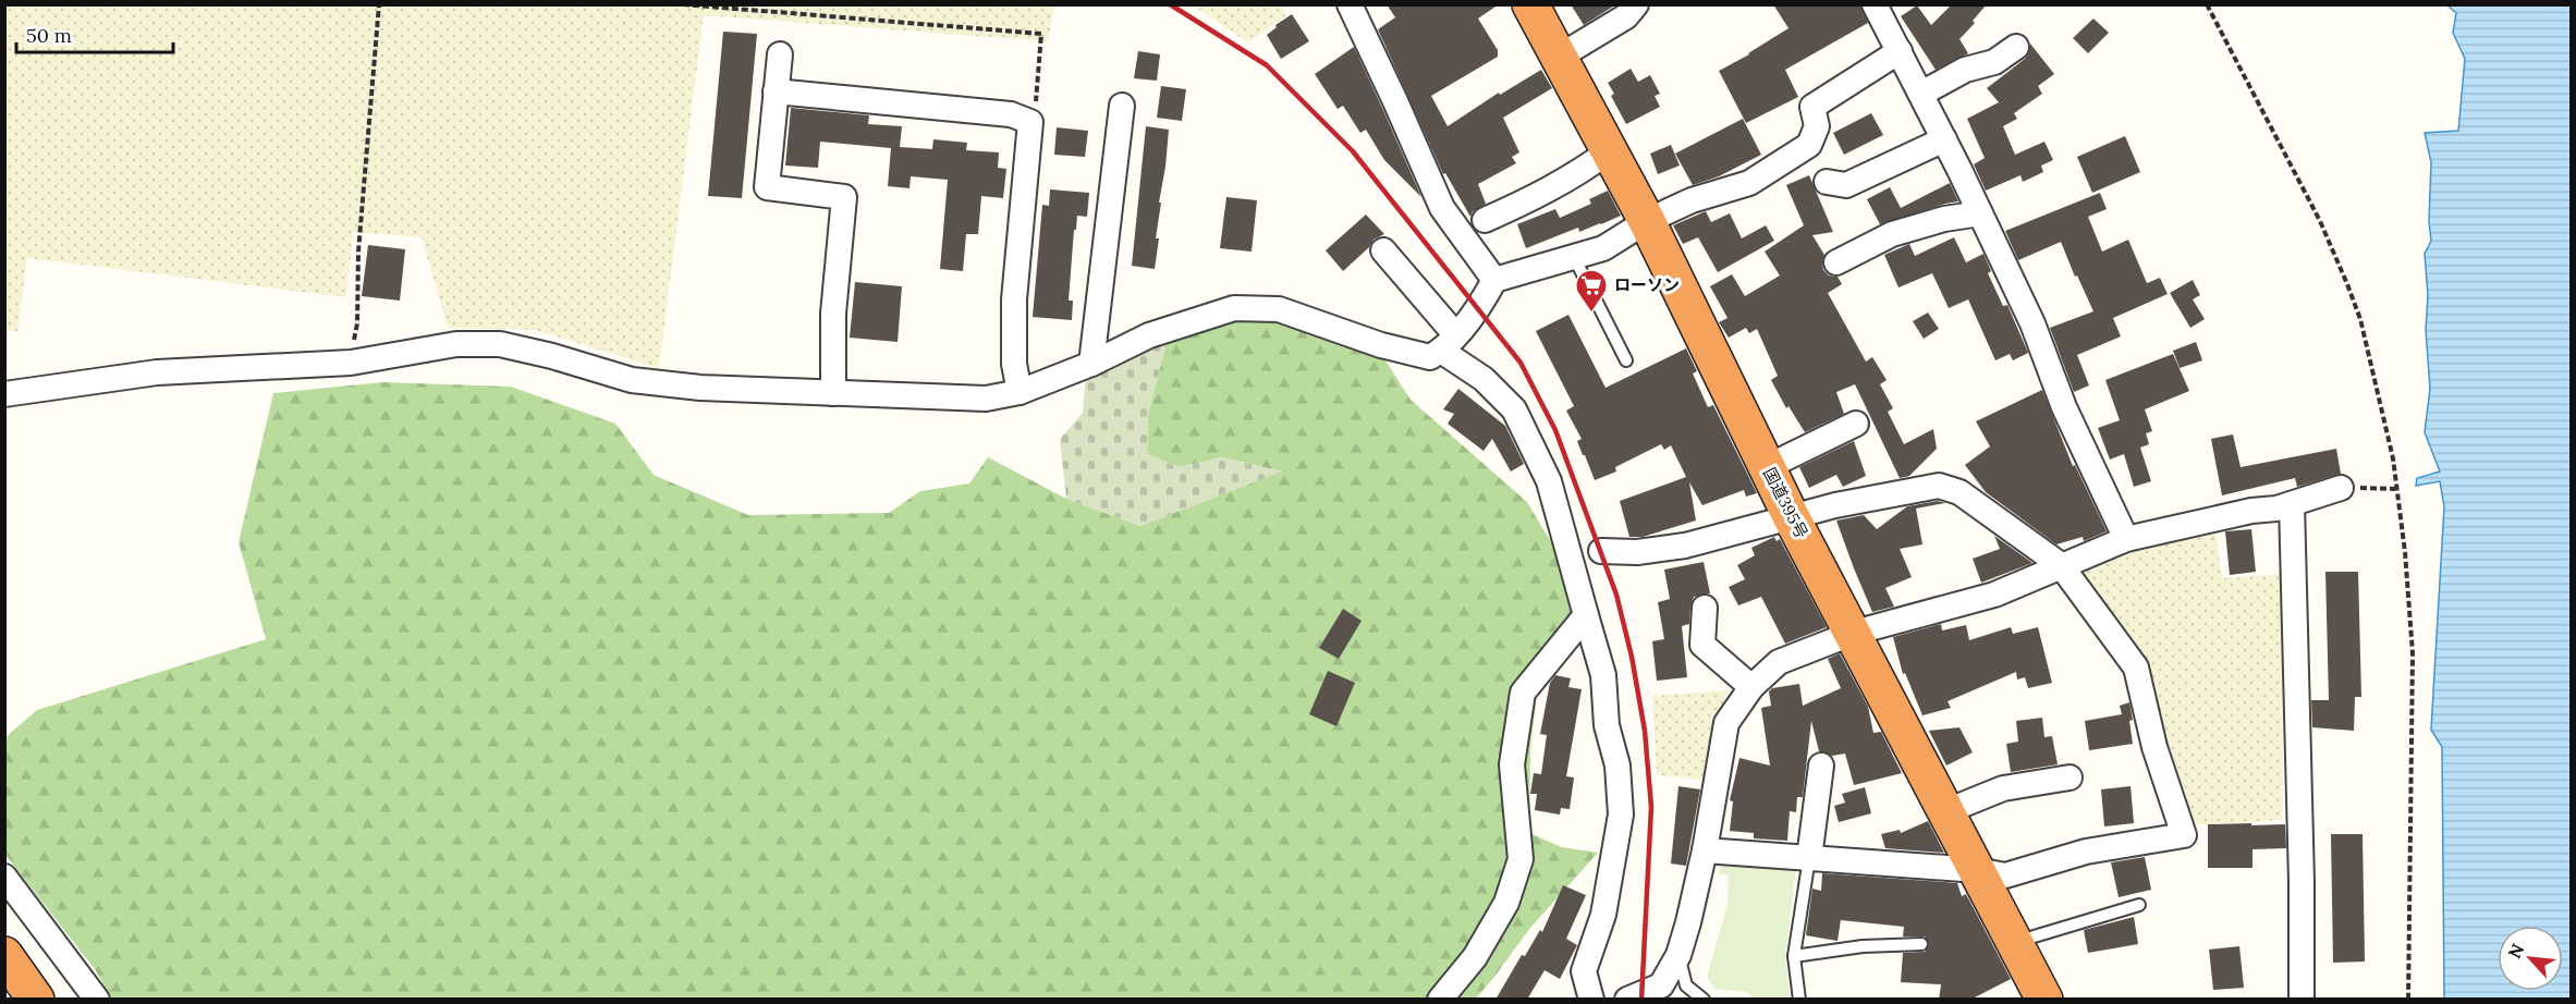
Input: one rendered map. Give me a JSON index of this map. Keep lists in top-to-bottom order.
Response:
{
  "streets": {
    "highway": ["国道395号"]
  },
  "places": {
    "supermarket": ["ローソン"]
  },
  "scale_bar": "50 m",
  "north": "top left"
}
